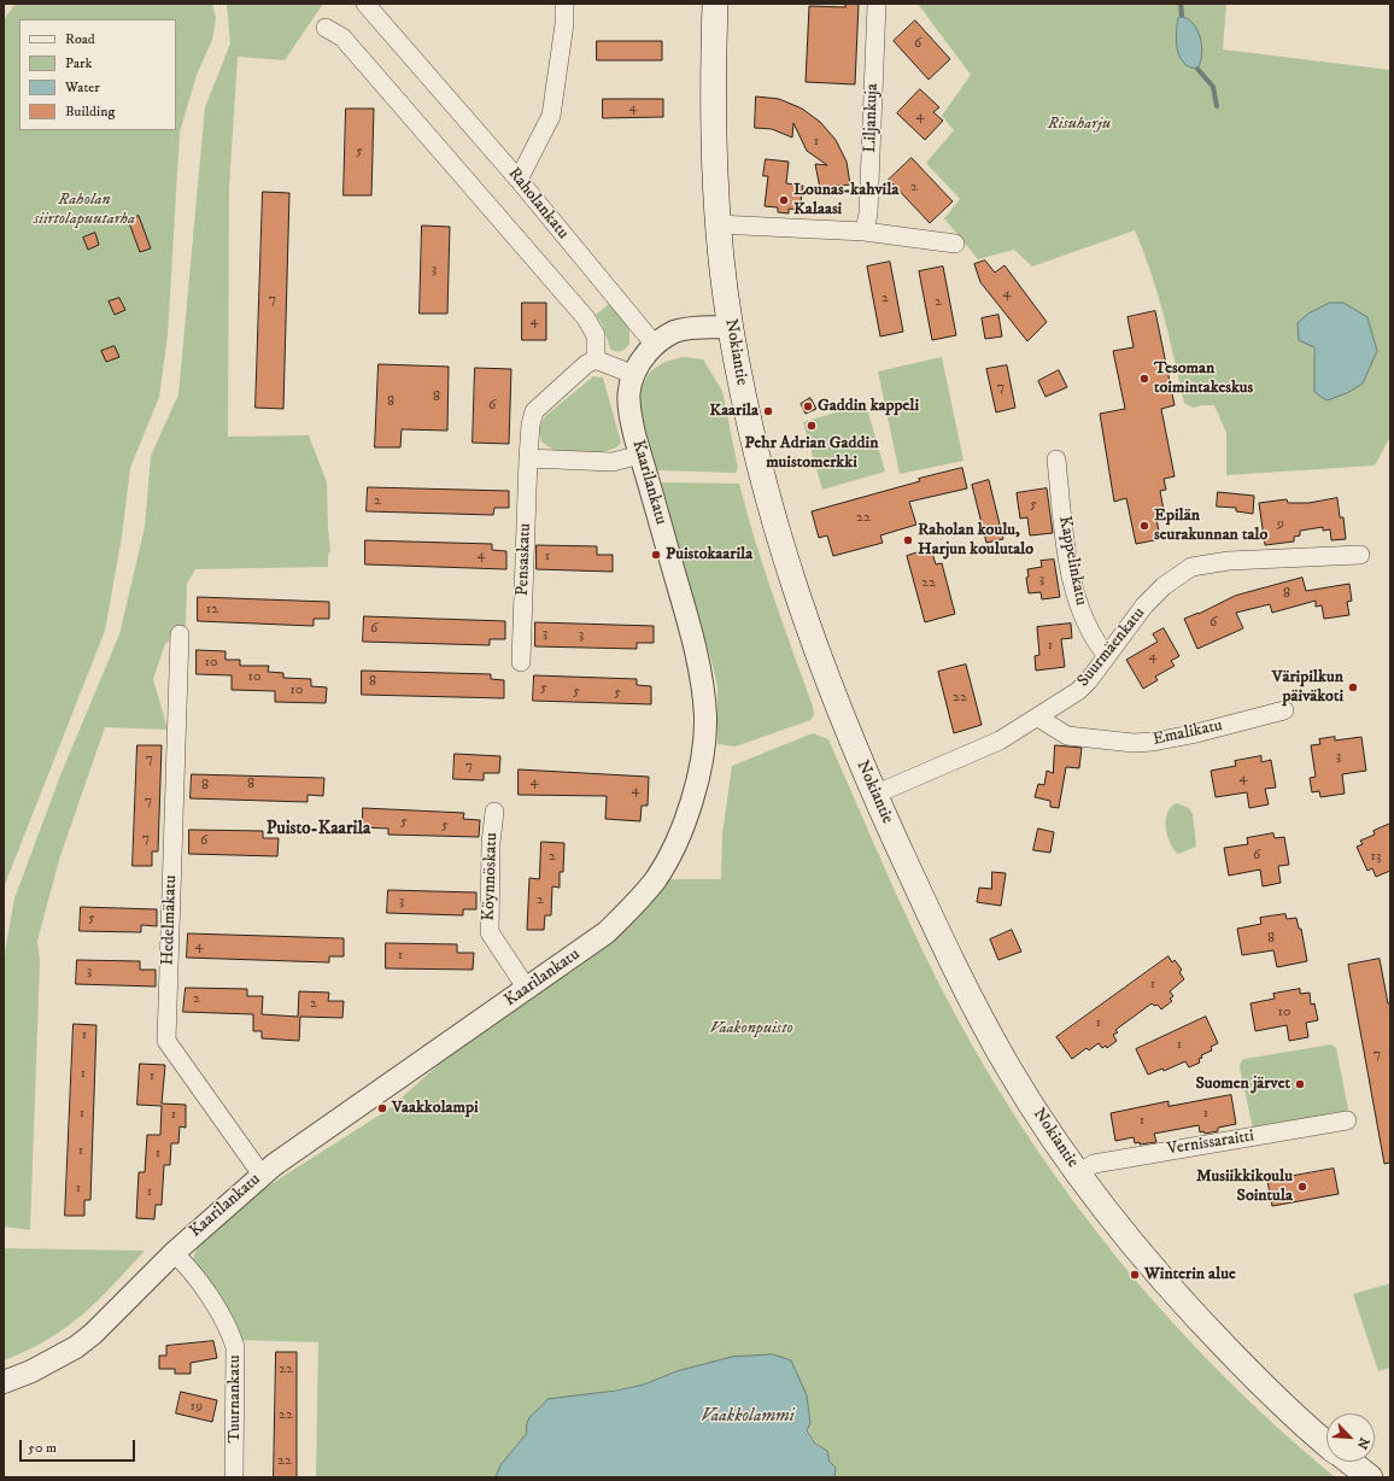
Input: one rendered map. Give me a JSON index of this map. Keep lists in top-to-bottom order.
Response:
{
  "streets": {
    "main road": ["Nokiantie"],
    "street": [
      "Liljankuja",
      "Raholankatu",
      "Kaarilankatu",
      "Pensaskatu",
      "Kappelinkatu",
      "Suurmäenkatu",
      "Emalikatu",
      "Köynnöskatu",
      "Hedelmäkatu",
      "Vernissaraitti",
      "Tuurnankatu"
    ]
  },
  "crossings": [
    ["Nokiantie", "Suurmäenkatu"],
    ["Nokiantie", "Vernissaraitti"],
    ["Kaarilankatu", "Köynnöskatu"],
    ["Kaarilankatu", "Hedelmäkatu"],
    ["Kaarilankatu", "Tuurnankatu"],
    ["Kappelinkatu", "Suurmäenkatu"],
    ["Suurmäenkatu", "Emalikatu"]
  ],
  "districts": ["Puisto-Kaarila"],
  "water": ["Vaakkolammi"],
  "parks": ["Risuharju", "Raholan siirtolapuutarha", "Vaakonpuisto"],
  "places": [
    "Lounas-kahvila Kalaasi",
    "Tesoman toimintakeskus",
    "Gaddin kappeli",
    "Kaarila",
    "Pehr Adrian Gaddin muistomerkki",
    "Epilän seurakunnan talo",
    "Raholan koulu, Harjun koulutalo",
    "Puistokaarila",
    "Väripilkun päiväkoti",
    "Suomen järvet",
    "Vaakkolampi",
    "Musiikkikoulu Sointula",
    "Winterin alue"
  ],
  "house_numbers": [
    "6",
    "4",
    "4",
    "1",
    "5",
    "2",
    "3",
    "4",
    "2",
    "7",
    "2",
    "4",
    "7",
    "8",
    "8",
    "6",
    "2",
    "5",
    "22",
    "9",
    "4",
    "1",
    "3",
    "22",
    "8",
    "12",
    "6",
    "6",
    "3",
    "3",
    "1",
    "4",
    "10",
    "10",
    "8",
    "5",
    "10",
    "5",
    "5",
    "22",
    "3",
    "7",
    "7",
    "4",
    "4",
    "8",
    "8",
    "4",
    "7",
    "5",
    "5",
    "7",
    "6",
    "6",
    "2",
    "13",
    "2",
    "3",
    "5",
    "8",
    "4",
    "1",
    "3",
    "1",
    "2",
    "2",
    "10",
    "1",
    "1",
    "1",
    "7",
    "1",
    "1",
    "1",
    "1",
    "1",
    "1",
    "1",
    "1",
    "1",
    "1",
    "22",
    "19",
    "22",
    "22"
  ],
  "legend": [
    "Road",
    "Park",
    "Water",
    "Building"
  ],
  "scale_bar": "50 m",
  "north": "bottom right"
}
